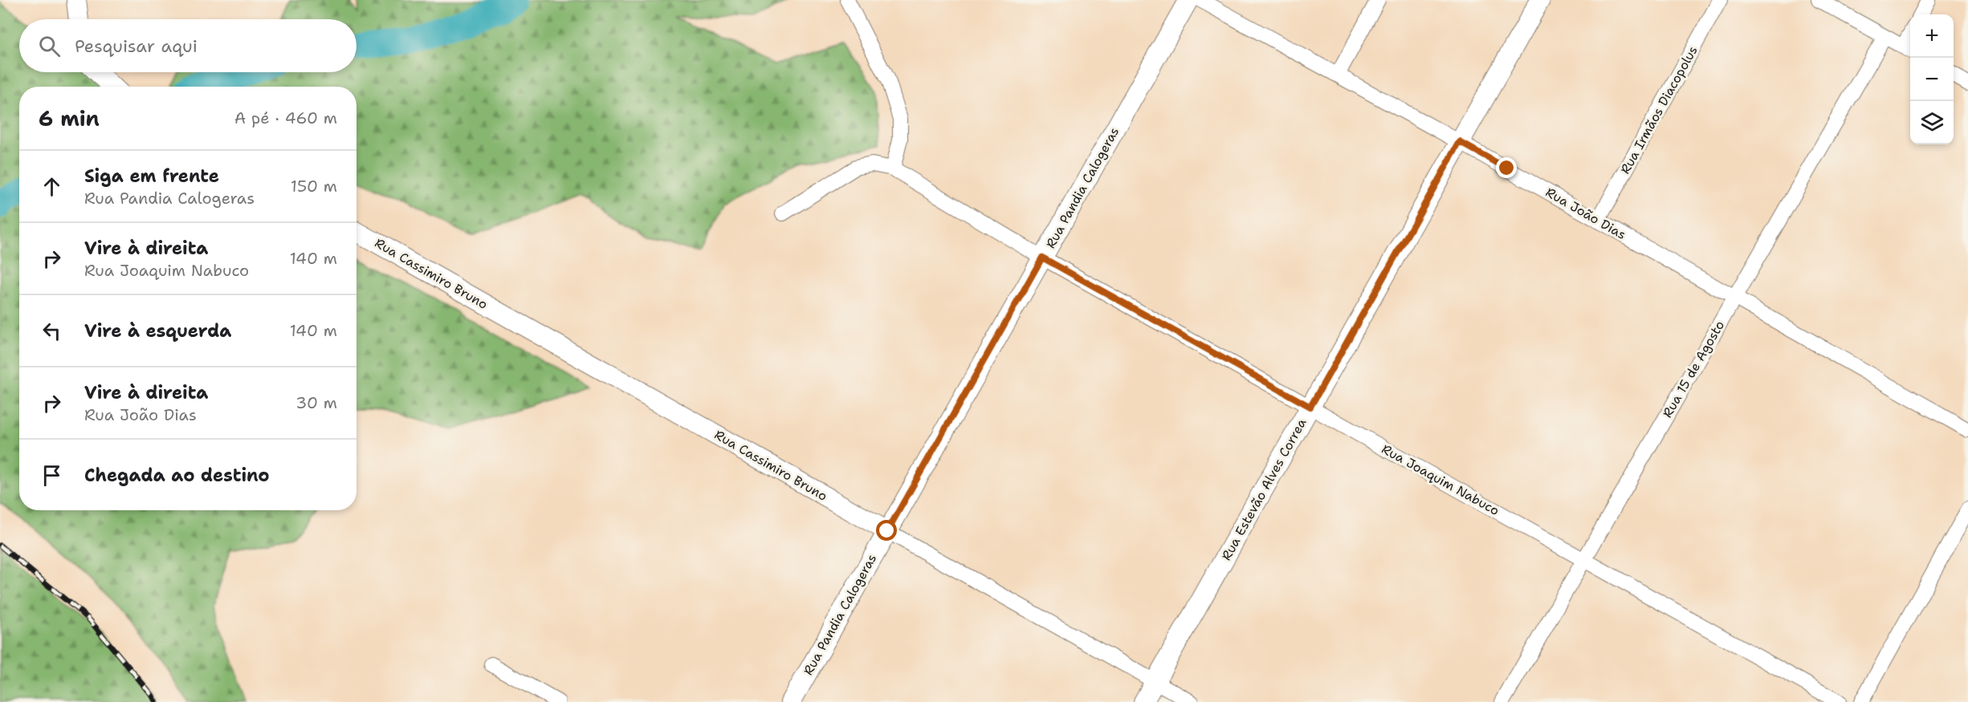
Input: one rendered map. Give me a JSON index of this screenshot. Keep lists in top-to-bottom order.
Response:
{
  "streets": {
    "main road": ["Rua Pandia Calogeras", "Rua Cassimiro Bruno", "Rua Estevão Alves Correa"],
    "street": [
      "Rua Irmãos Diacopolus",
      "Rua João Dias",
      "Rua 15 de Agosto",
      "Rua Joaquim Nabuco"
    ]
  },
  "crossings": [
    ["Rua Irmãos Diacopolus", "Rua João Dias"],
    ["Rua Pandia Calogeras", "Rua Cassimiro Bruno"],
    ["Rua Pandia Calogeras", "Rua Joaquim Nabuco"],
    ["Rua João Dias", "Rua 15 de Agosto"],
    ["Rua João Dias", "Rua Estevão Alves Correa"],
    ["Rua Cassimiro Bruno", "Rua Estevão Alves Correa"],
    ["Rua 15 de Agosto", "Rua Joaquim Nabuco"],
    ["Rua Joaquim Nabuco", "Rua Estevão Alves Correa"]
  ],
  "page": {
    "map_buttons": ["+", "−"],
    "search": "Pesquisar aqui",
    "heading": ["6 min", "A pé · 460 m"],
    "list": [
      ["Siga em frente", "Rua Pandia Calogeras", "150 m"],
      ["Vire à direita", "Rua Joaquim Nabuco", "140 m"],
      ["Vire à esquerda", "140 m"],
      ["Vire à direita", "Rua João Dias", "30 m"],
      "Chegada ao destino"
    ]
  }
}
